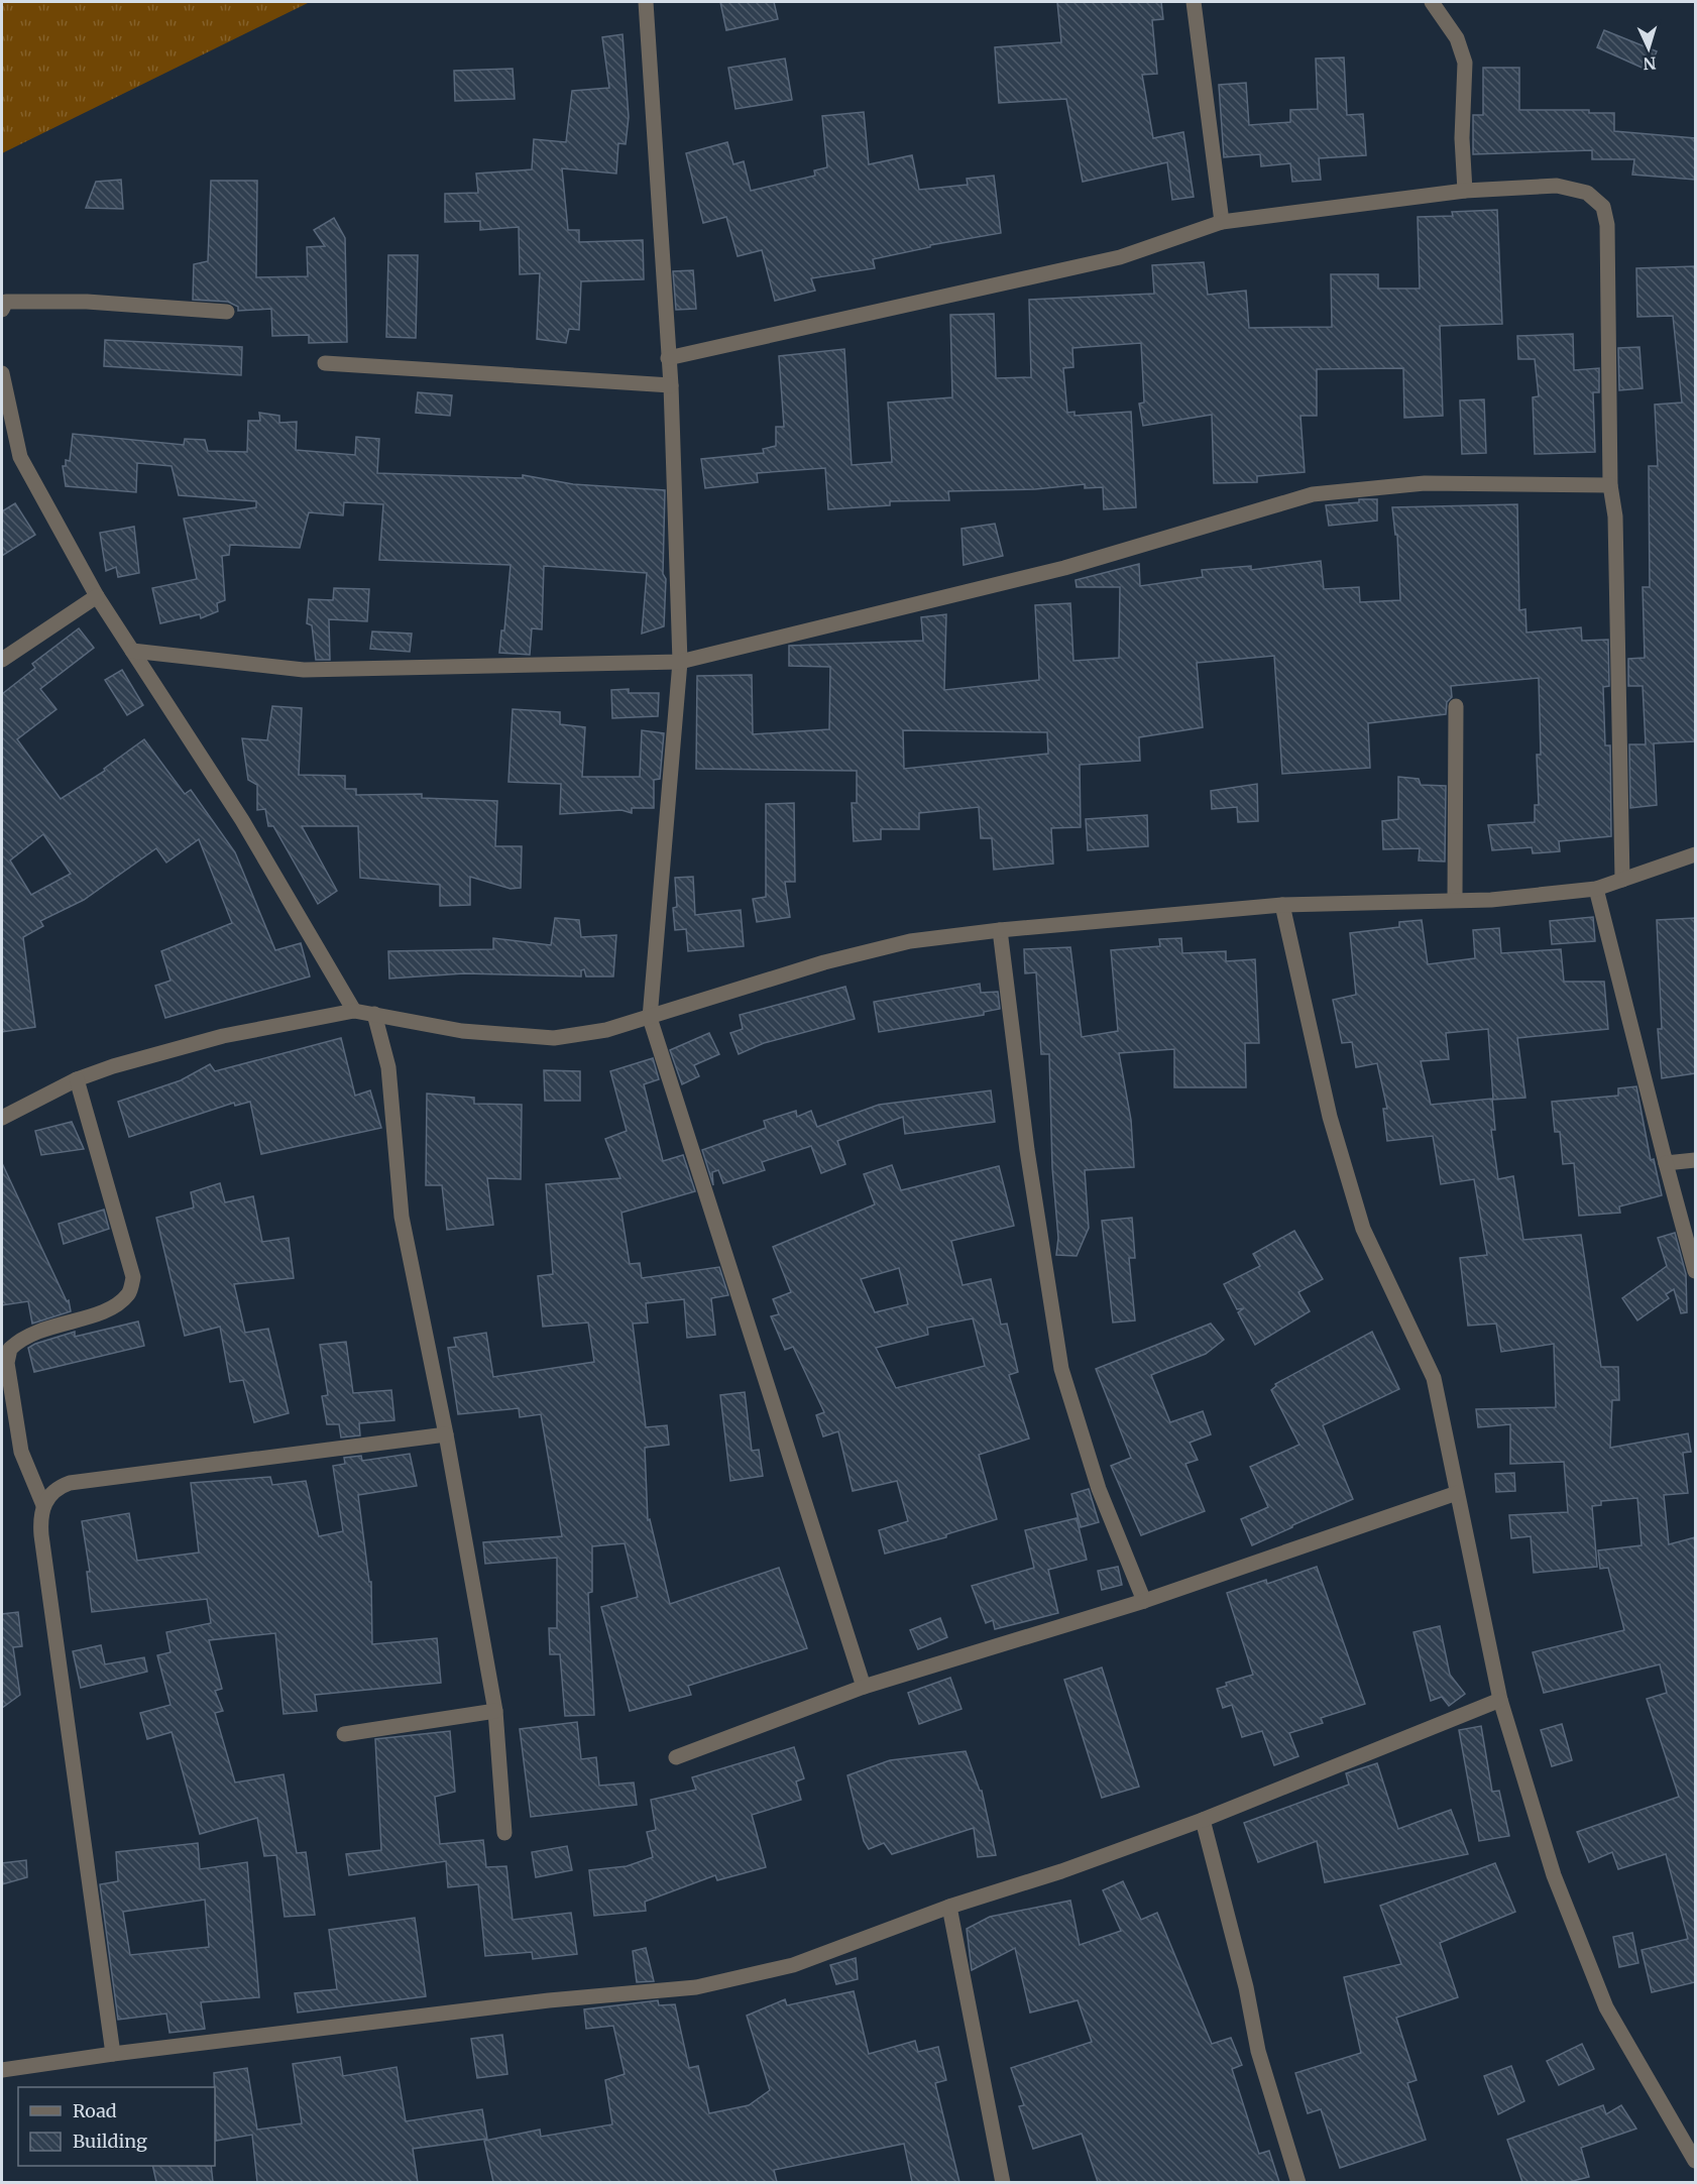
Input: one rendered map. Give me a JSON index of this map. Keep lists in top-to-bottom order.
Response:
{
  "legend": ["Road", "Building"],
  "north": "bottom"
}
